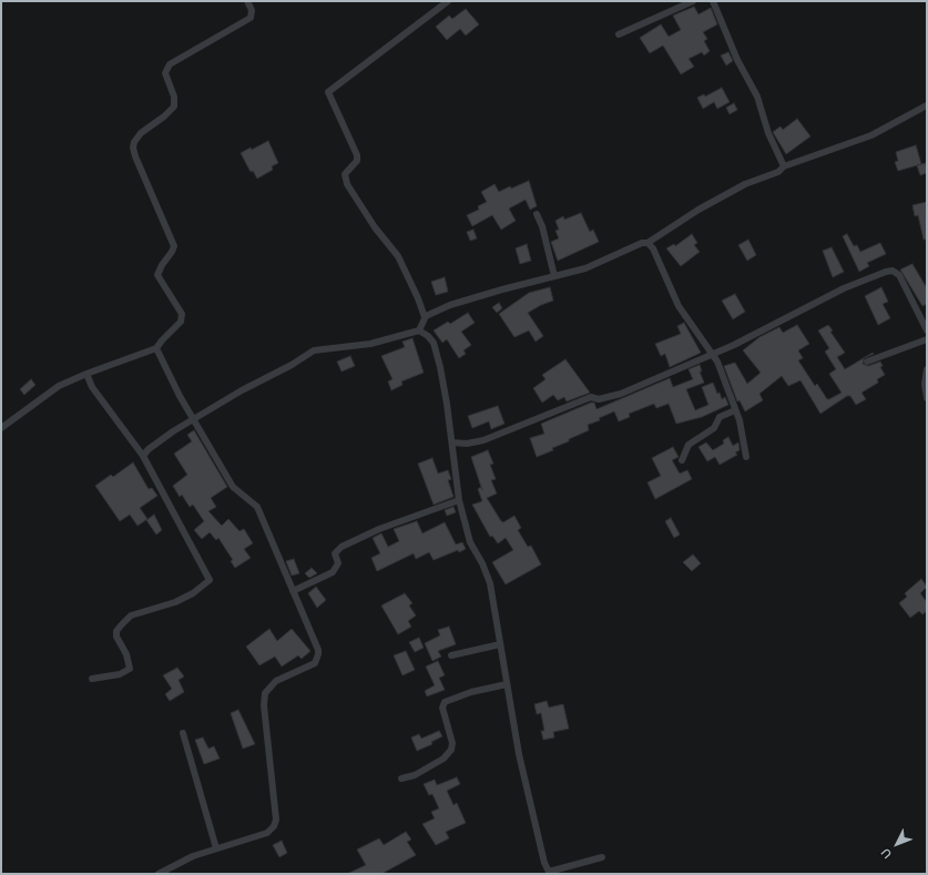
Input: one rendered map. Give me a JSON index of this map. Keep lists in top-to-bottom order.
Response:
{
  "north": "bottom left"
}
